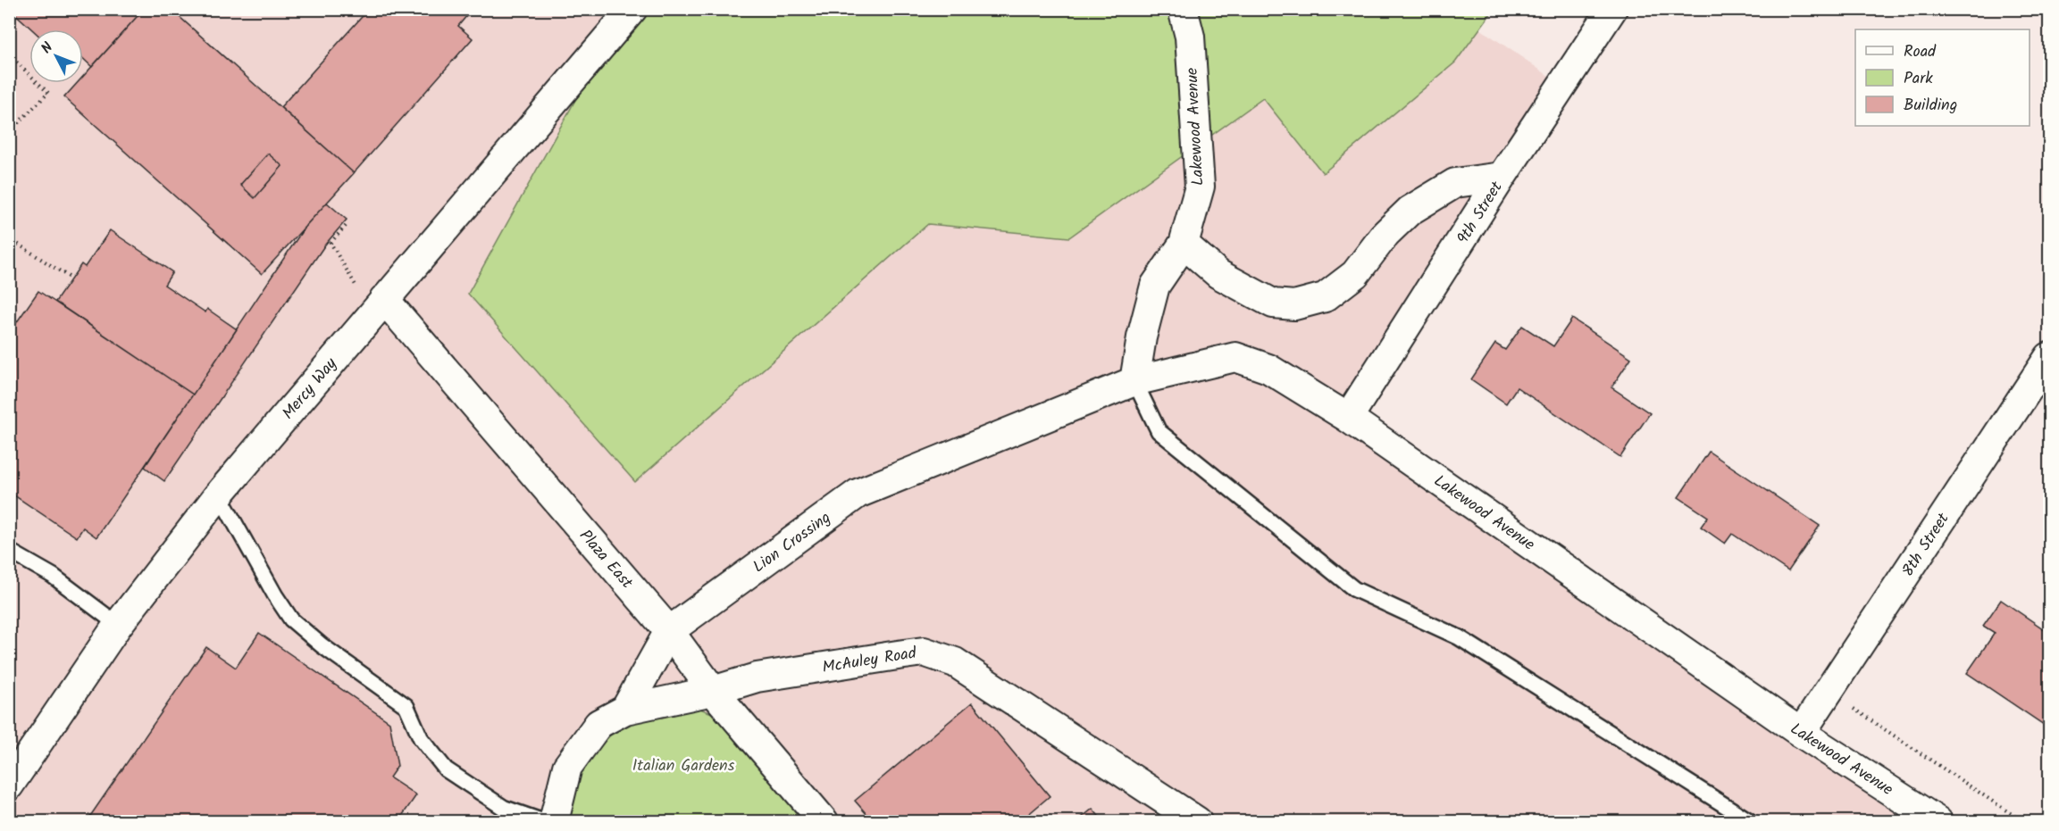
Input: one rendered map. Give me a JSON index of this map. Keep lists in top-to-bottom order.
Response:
{
  "streets": {
    "street": [
      "Lakewood Avenue",
      "9th Street",
      "Mercy Way",
      "Lion Crossing",
      "8th Street",
      "Plaza East",
      "McAuley Road"
    ]
  },
  "crossings": [
    ["Lakewood Avenue", "9th Street"],
    ["Lakewood Avenue", "Lion Crossing"],
    ["Lakewood Avenue", "8th Street"],
    ["Mercy Way", "Plaza East"],
    ["Lion Crossing", "Plaza East"],
    ["Lion Crossing", "McAuley Road"],
    ["Plaza East", "McAuley Road"]
  ],
  "parks": ["Italian Gardens"],
  "legend": ["Road", "Park", "Building"],
  "north": "top left"
}
